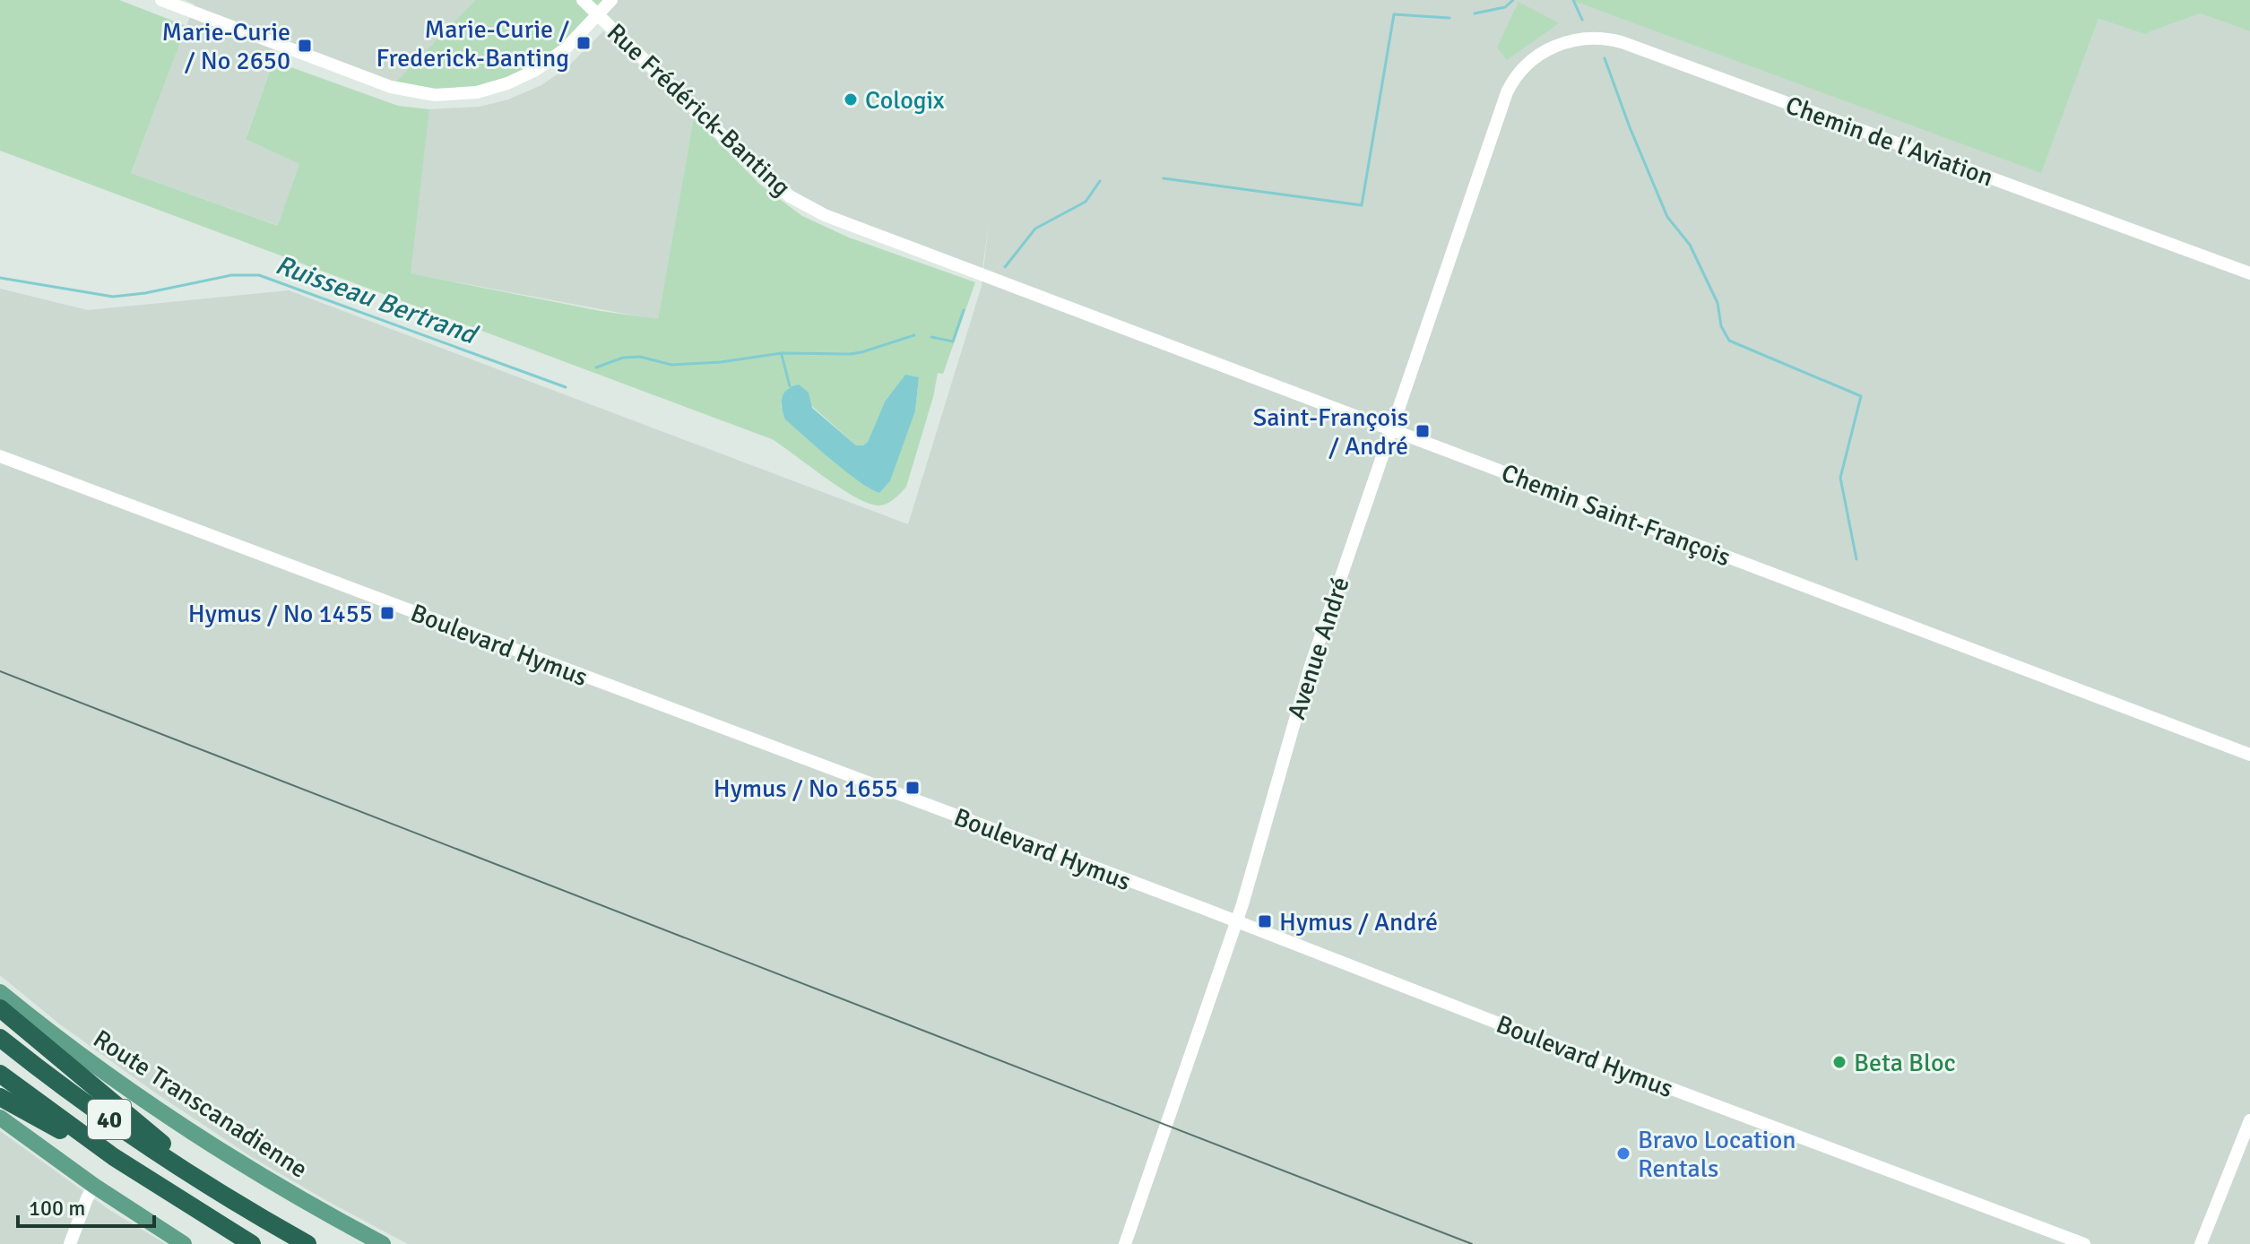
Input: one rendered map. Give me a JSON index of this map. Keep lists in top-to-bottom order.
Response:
{
  "streets": {
    "highway": ["40"],
    "main road": ["Route Transcanadienne"],
    "street": [
      "Rue Frédérick-Banting",
      "Chemin de l'Aviation",
      "Chemin Saint-François",
      "Boulevard Hymus",
      "Avenue André"
    ]
  },
  "crossings": [
    ["Rue Frédérick-Banting", "Chemin Saint-François"],
    ["Chemin de l'Aviation", "Avenue André"],
    ["Chemin Saint-François", "Avenue André"],
    ["Boulevard Hymus", "Avenue André"]
  ],
  "water": ["Ruisseau Bertrand"],
  "places": {
    "transit": [
      "Marie-Curie / Frederick-Banting",
      "Marie-Curie / No 2650",
      "Saint-François / André",
      "Hymus / No 1455",
      "Hymus / No 1655",
      "Hymus / André"
    ],
    "other": ["Cologix", "Beta Bloc", "Bravo Location Rentals"]
  },
  "scale_bar": "100 m"
}
